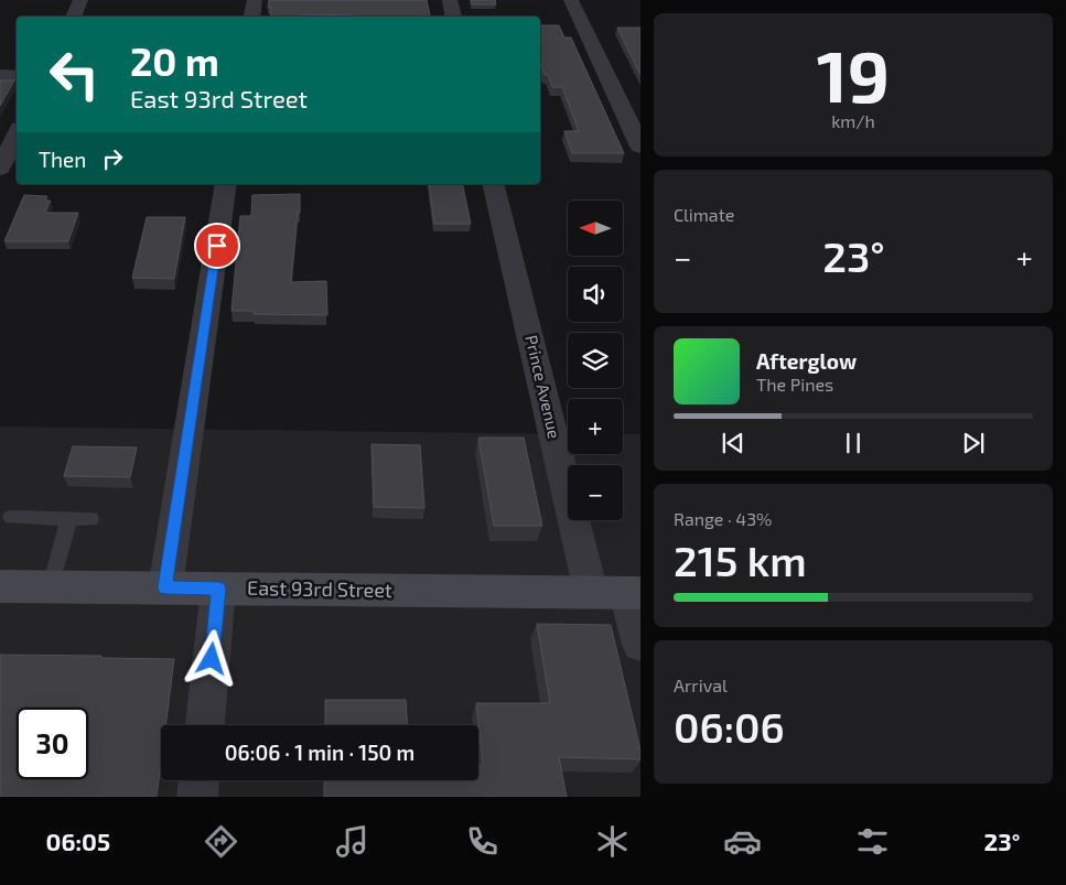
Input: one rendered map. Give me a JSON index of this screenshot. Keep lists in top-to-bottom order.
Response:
{
  "streets": {
    "main road": ["East 93rd Street"],
    "street": ["Prince Avenue"]
  },
  "crossings": [
    ["Prince Avenue", "East 93rd Street"]
  ],
  "north": "left",
  "page": {
    "tile": [
      ["19", "km/h"],
      "Climate",
      ["Range · 43%", "215 km"],
      ["Arrival", "06:06"]
    ],
    "turn": ["20 m", "East 93rd Street"],
    "then": "Then",
    "map_buttons": ["+", "−"],
    "heat": ["−", "23°", "+"],
    "song": ["Afterglow", "The Pines"],
    "limit": "30",
    "trip": "06:06 · 1 min · 150 m",
    "tabs": ["06:05", "23°"]
  }
}
